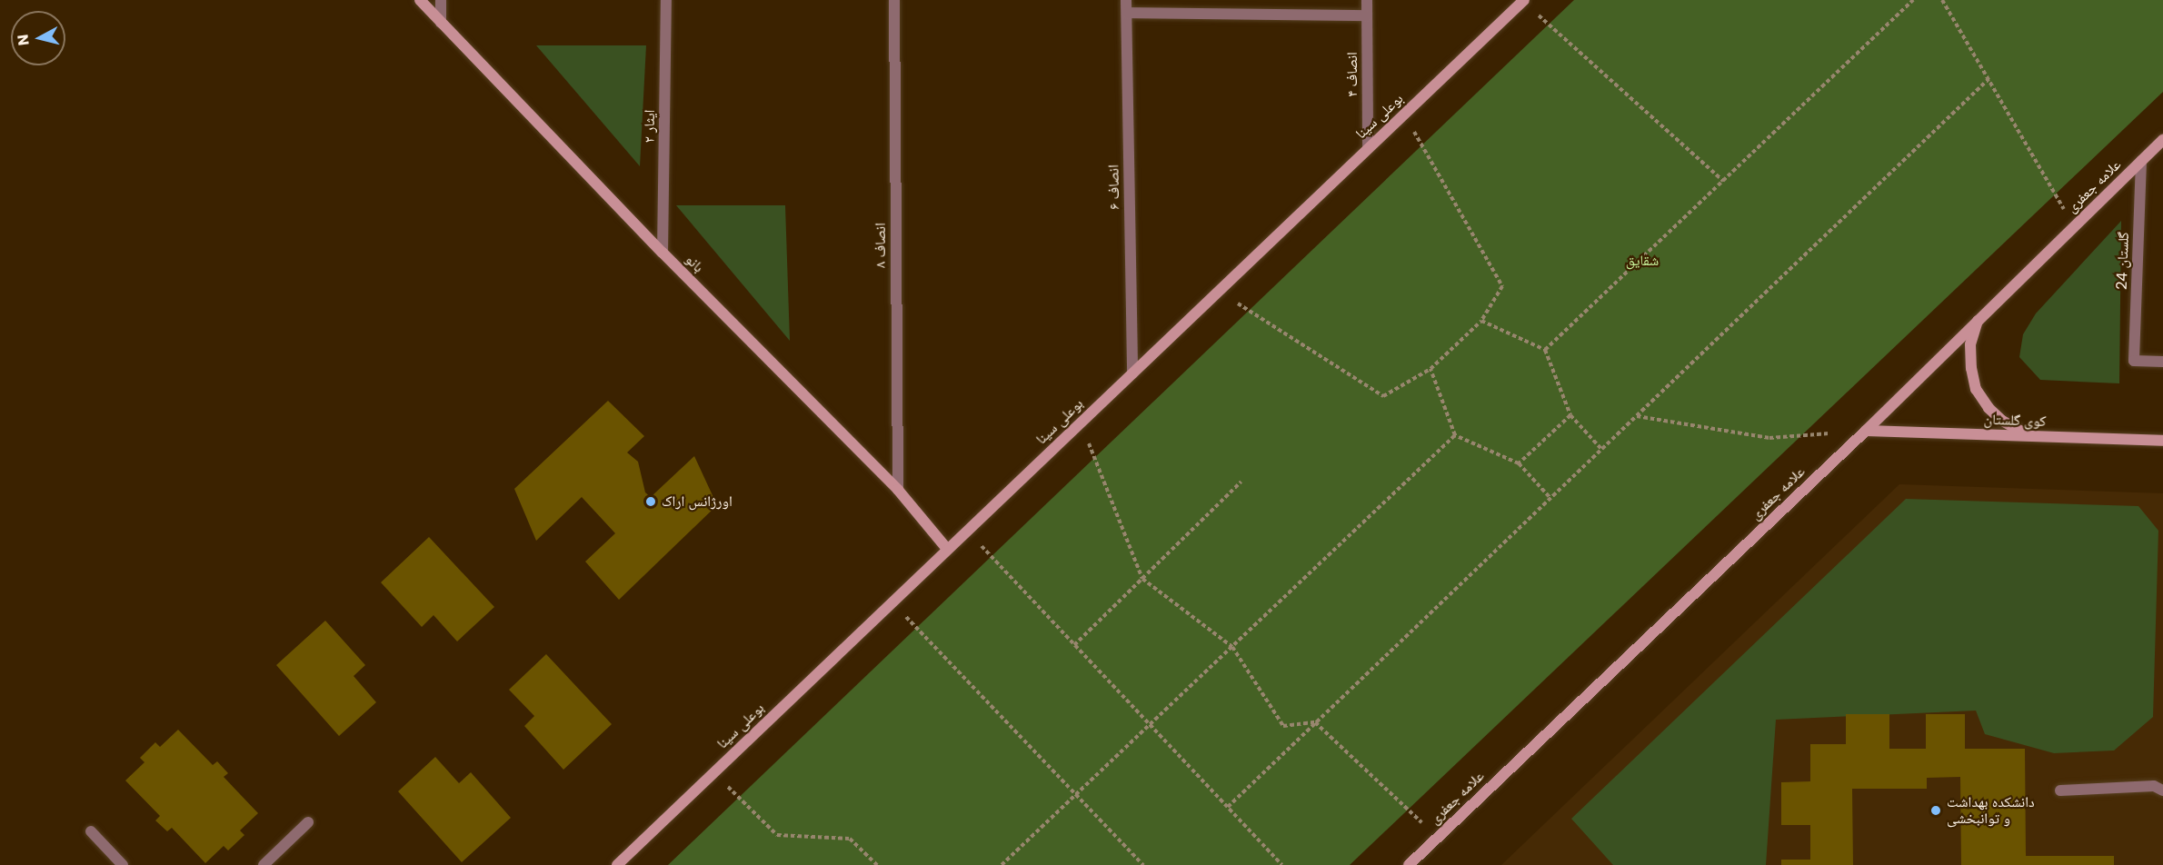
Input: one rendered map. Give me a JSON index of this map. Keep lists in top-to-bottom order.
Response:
{
  "streets": {
    "street": [
      "انصاف ۴",
      "بوعلی سینا",
      "ایثار ۲",
      "علامه جعفری",
      "انصاف ۶",
      "انصاف ۸",
      "گلستان 24",
      "بانو",
      "کوی گلستان"
    ]
  },
  "crossings": [
    ["انصاف ۴", "بوعلی سینا"],
    ["بوعلی سینا", "انصاف ۶"],
    ["بوعلی سینا", "بانو"],
    ["ایثار ۲", "بانو"],
    ["علامه جعفری", "گلستان 24"],
    ["علامه جعفری", "کوی گلستان"],
    ["انصاف ۸", "بانو"]
  ],
  "parks": ["شقایق"],
  "places": ["اورژانس اراک", "دانشکده بهداشت و توانبخشی"],
  "north": "left"
}
